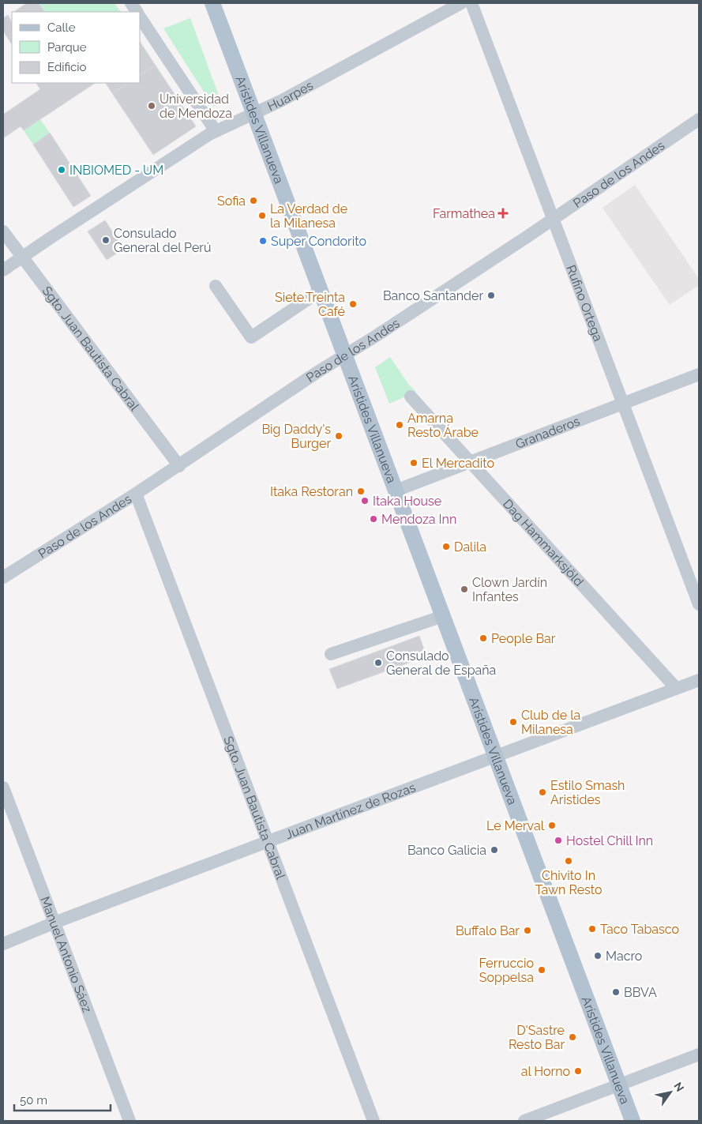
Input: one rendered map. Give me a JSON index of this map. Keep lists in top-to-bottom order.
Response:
{
  "streets": {
    "main road": ["Arístides Villanueva"],
    "street": [
      "Huarpes",
      "Paso de los Andes",
      "Rufino Ortega",
      "Sgto. Juan Bautista Cabral",
      "Granaderos",
      "Dag Hammarksjöld",
      "Juan Martínez de Rozas",
      "Manuel Antonio Sáez"
    ]
  },
  "crossings": [
    ["Huarpes", "Arístides Villanueva"],
    ["Huarpes", "Sgto. Juan Bautista Cabral"],
    ["Arístides Villanueva", "Paso de los Andes"],
    ["Arístides Villanueva", "Granaderos"],
    ["Arístides Villanueva", "Juan Martínez de Rozas"],
    ["Paso de los Andes", "Rufino Ortega"],
    ["Paso de los Andes", "Sgto. Juan Bautista Cabral"],
    ["Rufino Ortega", "Granaderos"],
    ["Sgto. Juan Bautista Cabral", "Juan Martínez de Rozas"],
    ["Granaderos", "Dag Hammarksjöld"],
    ["Dag Hammarksjöld", "Juan Martínez de Rozas"],
    ["Juan Martínez de Rozas", "Manuel Antonio Sáez"]
  ],
  "places": {
    "other": [
      "Universidad de Mendoza",
      "INBIOMED - UM",
      "Sofia",
      "La Verdad de la Milanesa",
      "Consulado General del Perú",
      "Super Condorito",
      "Banco Santander",
      "Siete.Treinta Café",
      "Amarna Resto Árabe",
      "Big Daddy's Burger",
      "El Mercadito",
      "Itaka Restoran",
      "Itaka House",
      "Mendoza Inn",
      "Dalila",
      "Clown Jardín Infantes",
      "People Bar",
      "Consulado General de España",
      "Club de la Milanesa",
      "Estilo Smash Aristides",
      "Le Merval",
      "Hostel Chill Inn",
      "Banco Galicia",
      "Chivito In Tawn Resto",
      "Taco Tabasco",
      "Buffalo Bar",
      "Macro",
      "Ferruccio Soppelsa",
      "BBVA",
      "D'Sastre Resto Bar",
      "al Horno"
    ],
    "health": ["Farmathea"]
  },
  "legend": ["Calle", "Parque", "Edificio"],
  "scale_bar": "50 m",
  "north": "top right"
}
